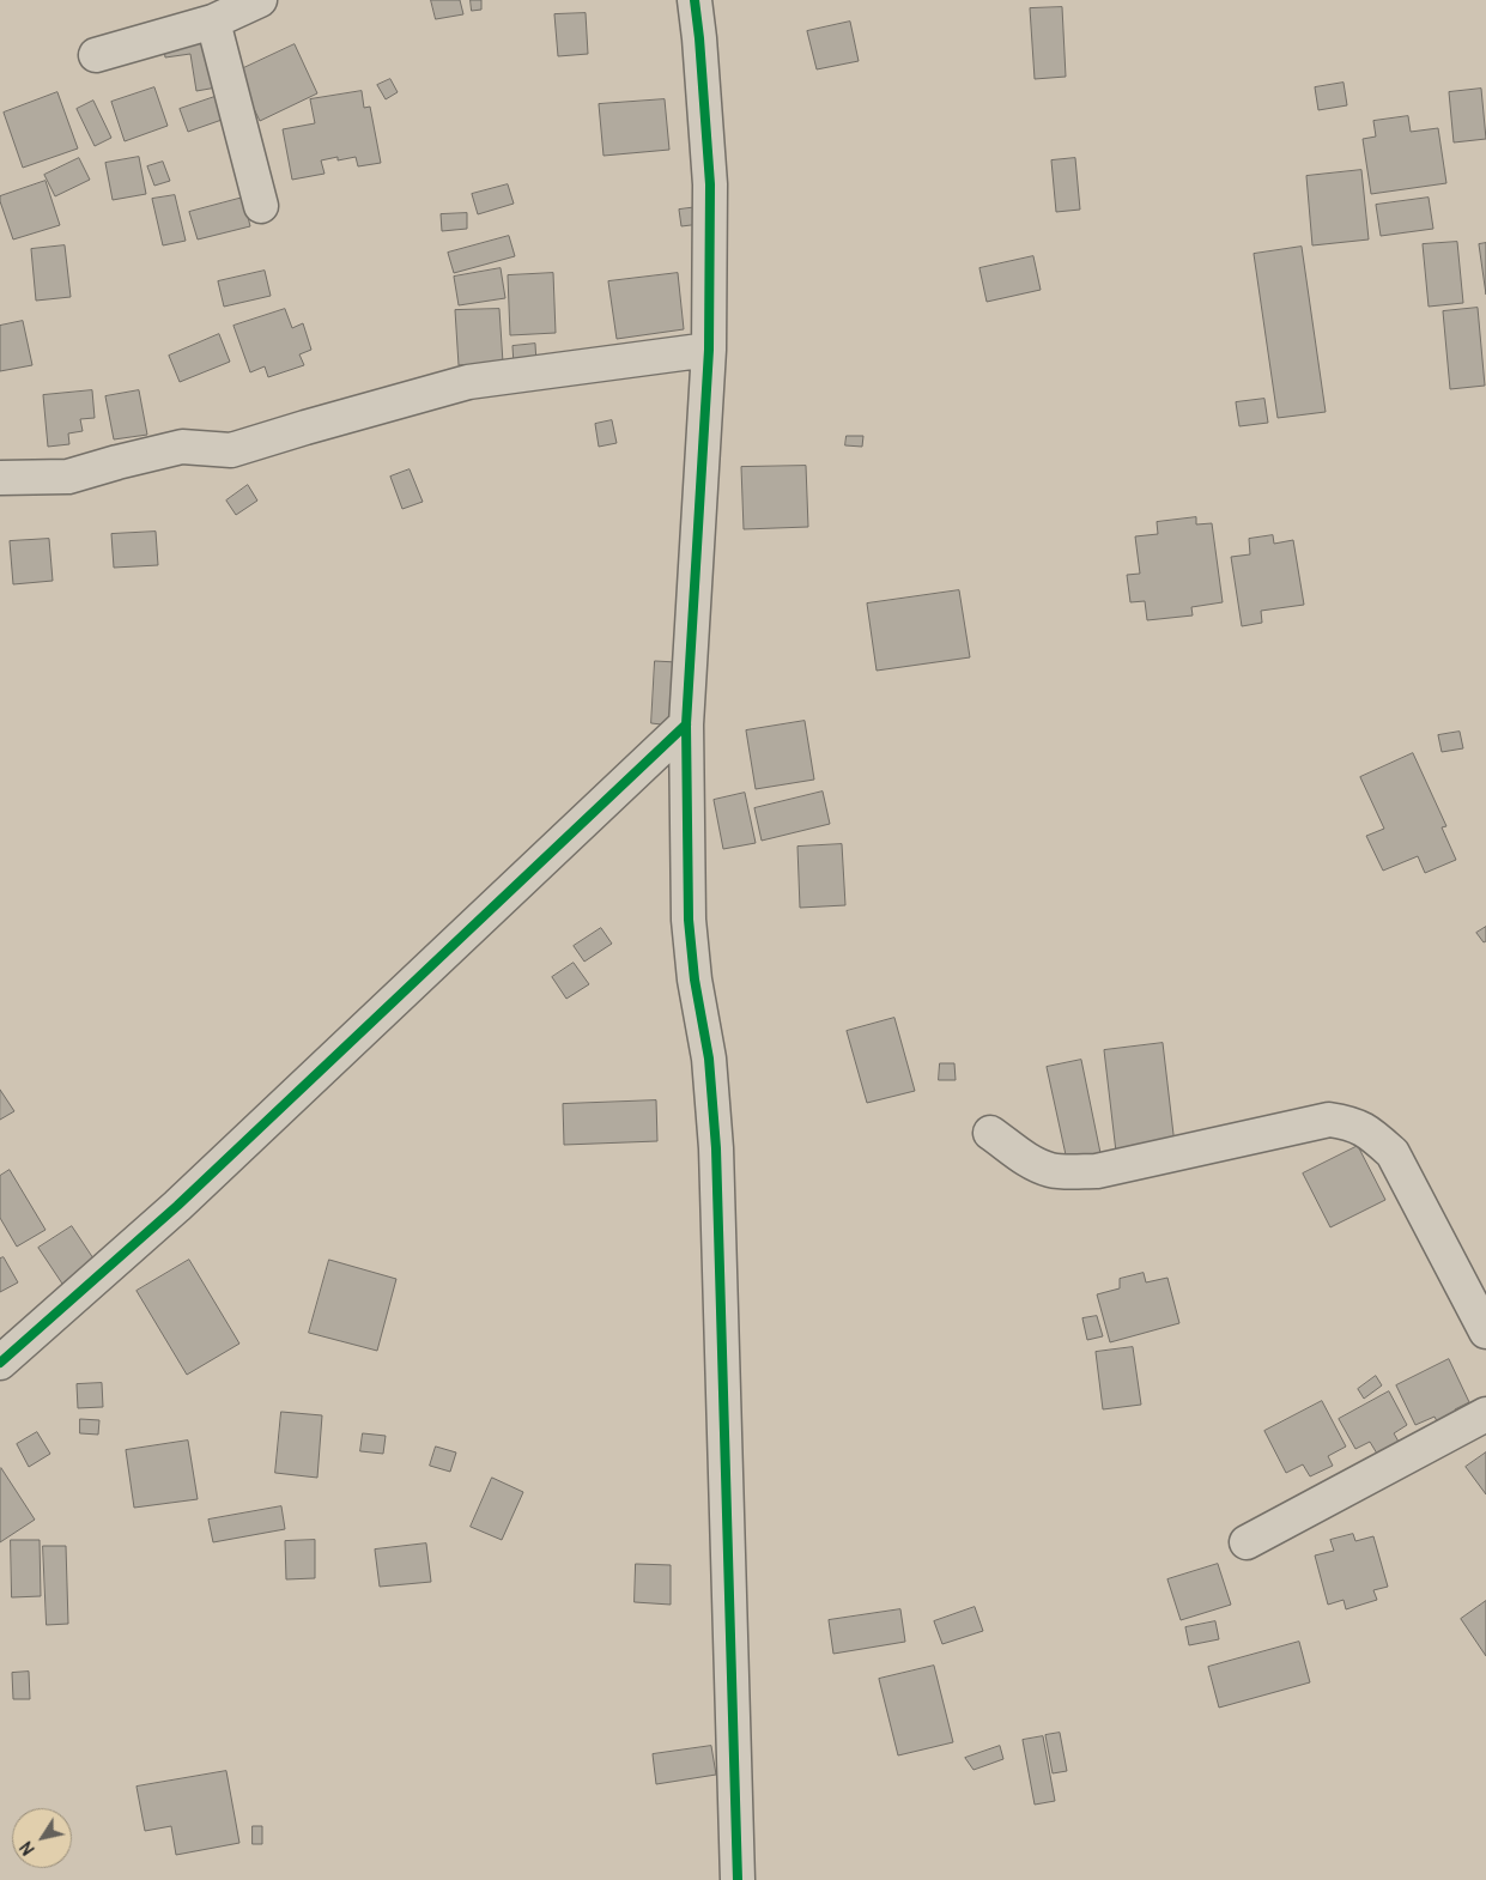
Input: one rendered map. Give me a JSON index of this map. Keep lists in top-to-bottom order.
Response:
{
  "north": "bottom left"
}
